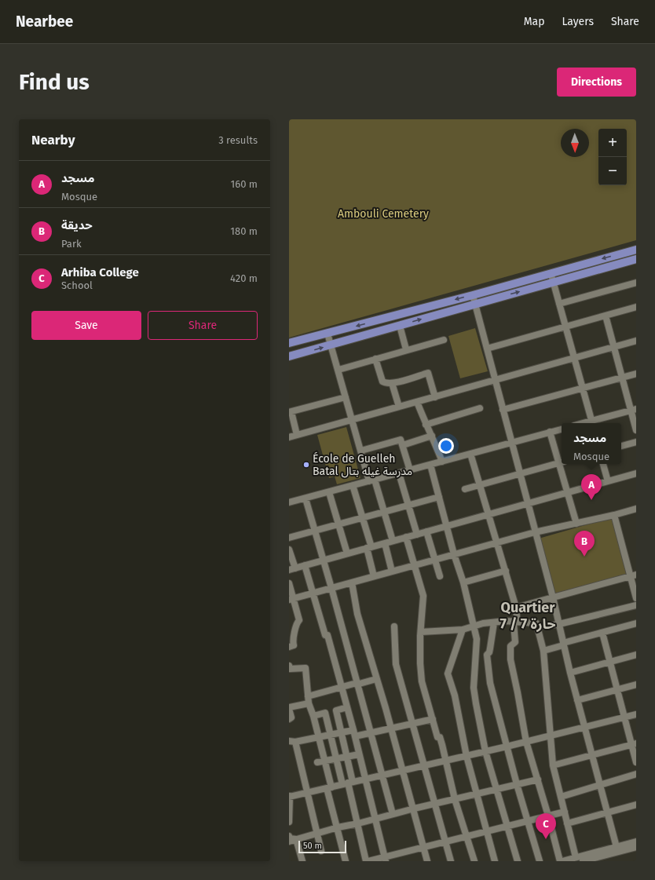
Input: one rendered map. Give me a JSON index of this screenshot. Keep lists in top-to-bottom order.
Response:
{
  "districts": ["Quartier 7 / حارة 7"],
  "parks": ["Ambouli Cemetery"],
  "places": ["École de Guelleh Batal مدرسة غيله بتال"],
  "scale_bar": "50 m",
  "north": "bottom",
  "page": {
    "header": "Nearbee",
    "nav": ["Map", "Layers", "Share"],
    "buttons": [
      "Directions",
      ["Save", "Share"]
    ],
    "title": "Find us",
    "heading": ["Nearby", "3 results"],
    "map_buttons": ["+", "−"],
    "list": [
      {
        "mark": "A",
        "name": "مسجد",
        "note": "Mosque",
        "value": "160 m"
      },
      {
        "mark": "B",
        "name": "حديقة",
        "note": "Park",
        "value": "180 m"
      },
      {
        "mark": "C",
        "name": "Arhiba College",
        "note": "School",
        "value": "420 m"
      }
    ],
    "popup": ["مسجد", "Mosque"],
    "pins": ["A", "B", "C"],
    "scale": "50 m"
  }
}
